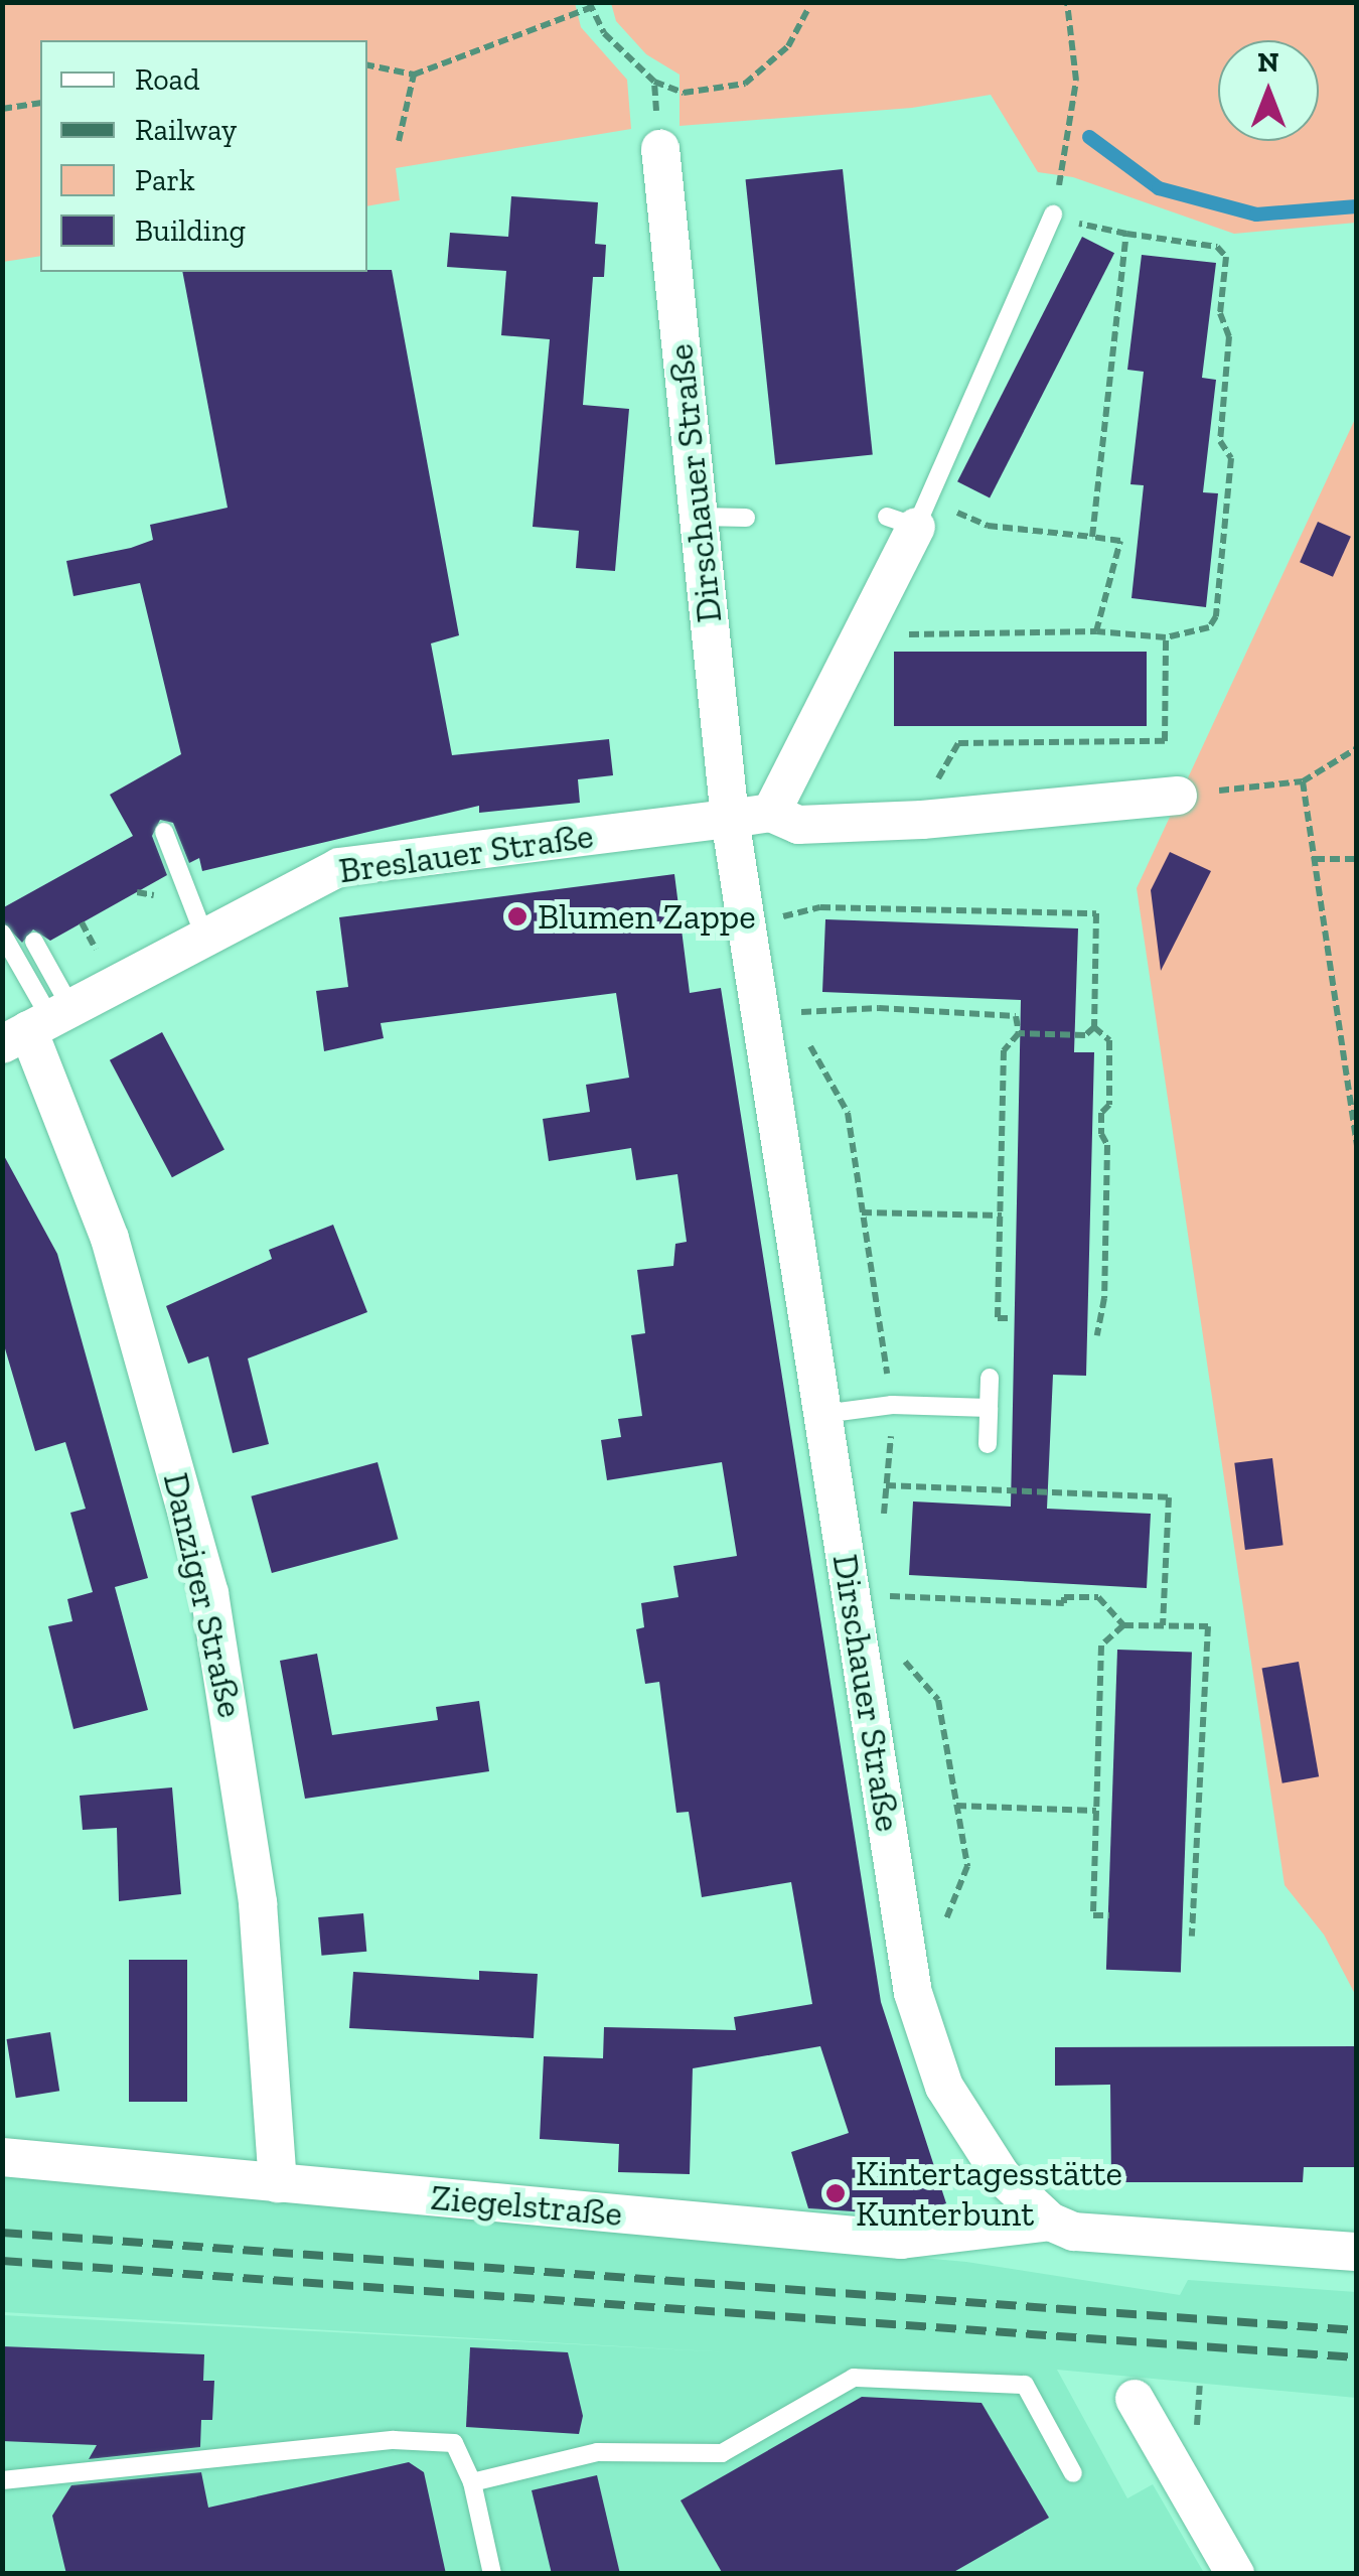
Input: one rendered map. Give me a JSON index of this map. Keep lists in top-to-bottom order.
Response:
{
  "streets": {
    "street": [
      "Dirschauer Straße",
      "Breslauer Straße",
      "Danziger Straße",
      "Ziegelstraße"
    ]
  },
  "crossings": [
    ["Dirschauer Straße", "Breslauer Straße"],
    ["Dirschauer Straße", "Ziegelstraße"],
    ["Breslauer Straße", "Danziger Straße"],
    ["Danziger Straße", "Ziegelstraße"]
  ],
  "places": ["Blumen Zappe", "Kintertagesstätte Kunterbunt"],
  "legend": [
    "Road",
    "Railway",
    "Park",
    "Building"
  ],
  "north": "top"
}
